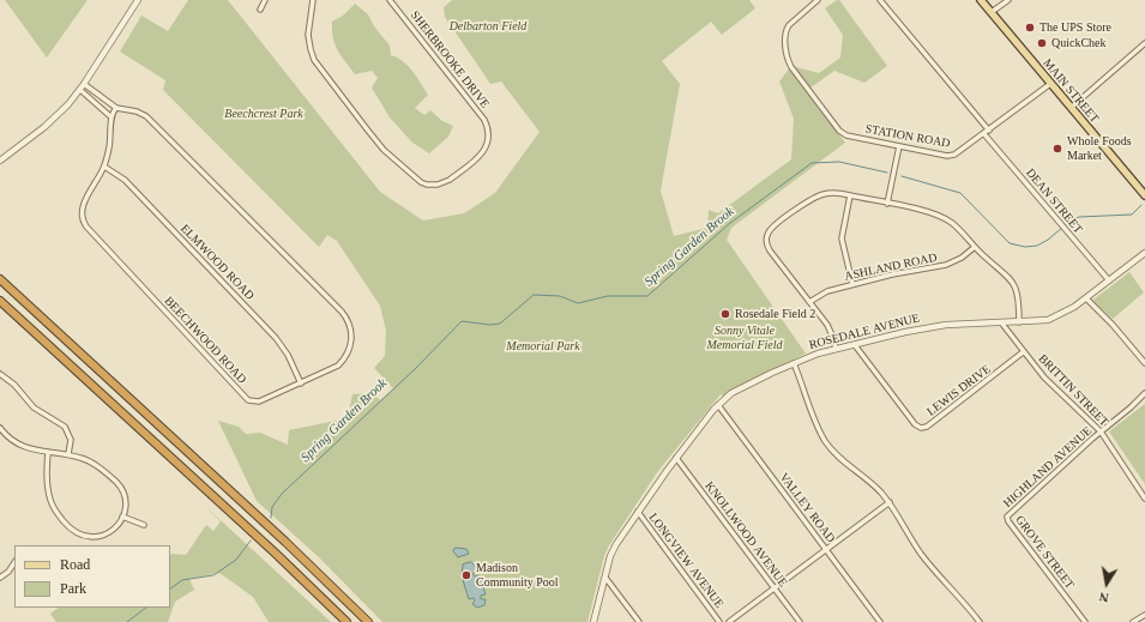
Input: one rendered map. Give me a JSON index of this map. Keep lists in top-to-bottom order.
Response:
{
  "streets": {
    "main road": ["MAIN STREET"],
    "street": [
      "SHERBROOKE DRIVE",
      "STATION ROAD",
      "DEAN STREET",
      "ELMWOOD ROAD",
      "ASHLAND ROAD",
      "ROSEDALE AVENUE",
      "BEECHWOOD ROAD",
      "LEWIS DRIVE",
      "BRITTIN STREET",
      "HIGHLAND AVENUE",
      "VALLEY ROAD",
      "KNOLLWOOD AVENUE",
      "GROVE STREET",
      "LONGVIEW AVENUE"
    ]
  },
  "crossings": [
    ["MAIN STREET", "STATION ROAD"],
    ["STATION ROAD", "DEAN STREET"],
    ["DEAN STREET", "ROSEDALE AVENUE"],
    ["ELMWOOD ROAD", "BEECHWOOD ROAD"],
    ["ROSEDALE AVENUE", "LEWIS DRIVE"],
    ["ROSEDALE AVENUE", "BRITTIN STREET"],
    ["ROSEDALE AVENUE", "VALLEY ROAD"],
    ["ROSEDALE AVENUE", "KNOLLWOOD AVENUE"],
    ["ROSEDALE AVENUE", "LONGVIEW AVENUE"],
    ["LEWIS DRIVE", "BRITTIN STREET"],
    ["BRITTIN STREET", "HIGHLAND AVENUE"],
    ["HIGHLAND AVENUE", "GROVE STREET"]
  ],
  "water": ["Spring Garden Brook"],
  "parks": [
    "Delbarton Field",
    "Beechcrest Park",
    "Sonny Vitale Memorial Field",
    "Memorial Park"
  ],
  "places": [
    "The UPS Store",
    "QuickChek",
    "Whole Foods Market",
    "Rosedale Field 2",
    "Madison Community Pool"
  ],
  "legend": ["Road", "Park"],
  "north": "bottom"
}
